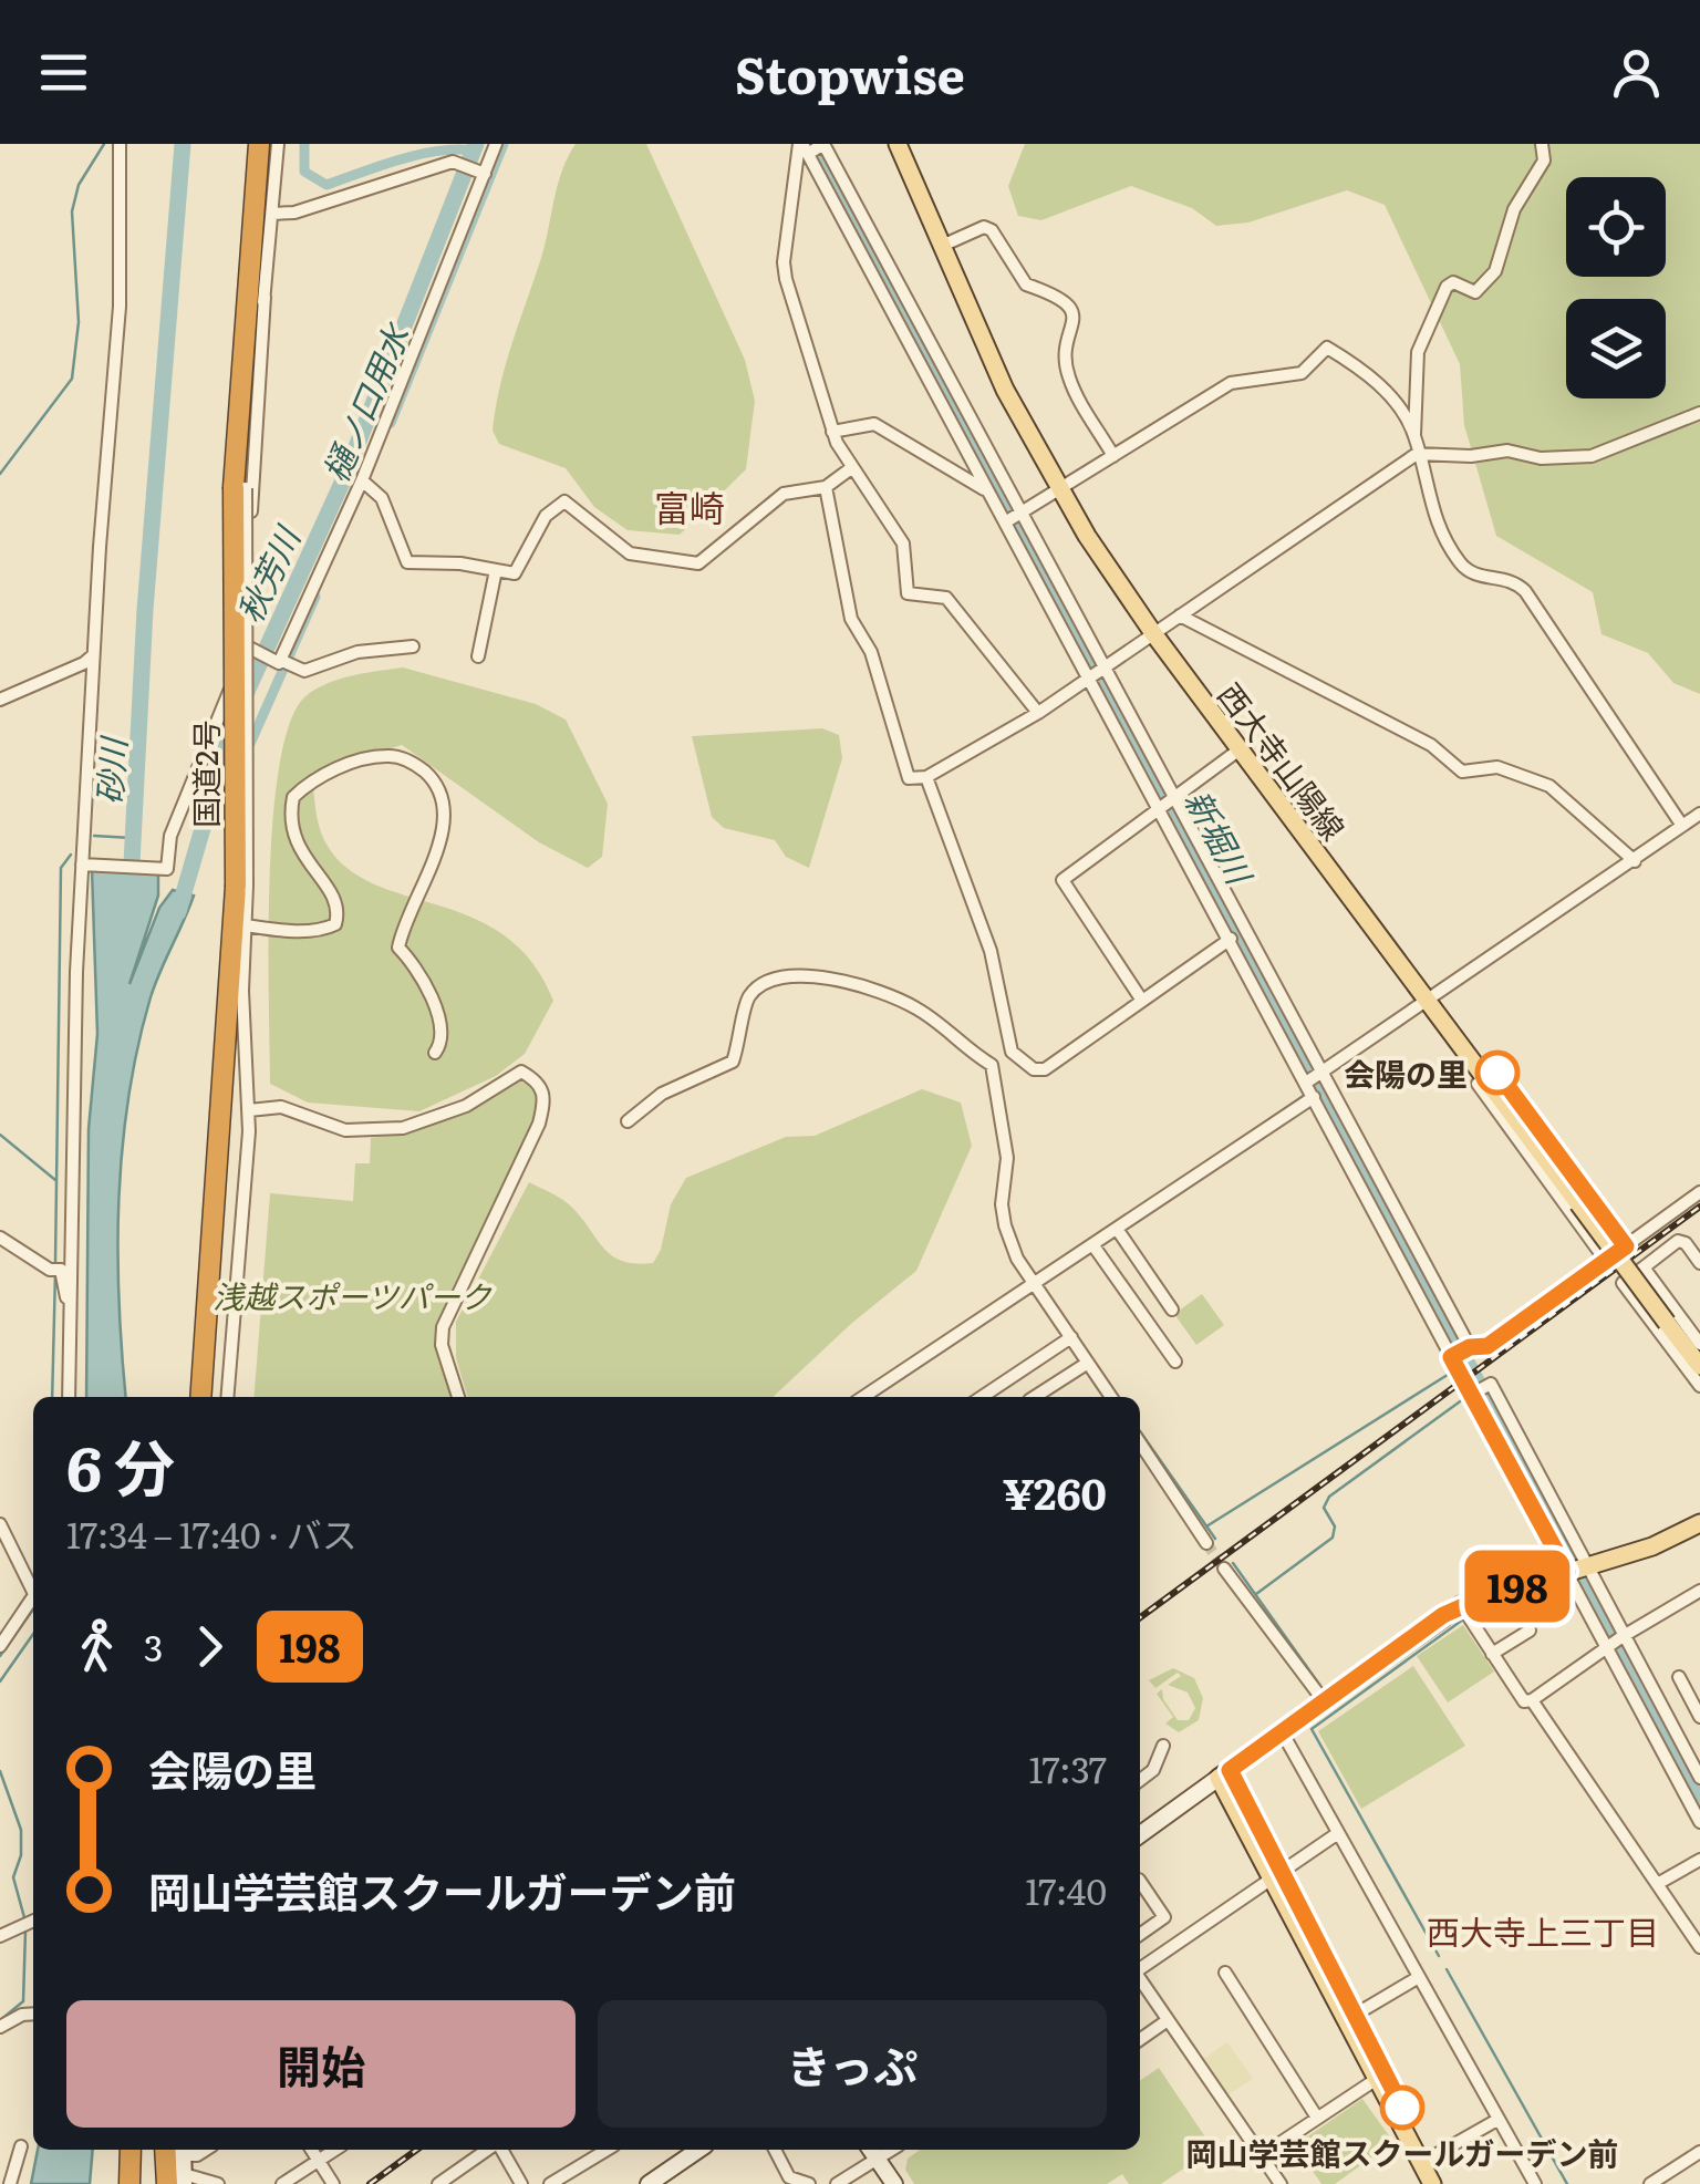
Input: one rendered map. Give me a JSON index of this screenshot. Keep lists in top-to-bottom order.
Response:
{
  "streets": {
    "highway": ["国道2号"],
    "main road": ["西大寺山陽線"]
  },
  "districts": ["富崎", "西大寺上三丁目"],
  "water": [
    "樋ノ口用水",
    "秋芳川",
    "砂川",
    "新堀川"
  ],
  "parks": ["浅越スポーツパーク"],
  "places": ["会陽の里", "岡山学芸館スクールガーデン前"],
  "lines": ["bus line 198"],
  "page": {
    "header": "Stopwise",
    "on_map": "198",
    "heading": ["6 分", "17:34 – 17:40 · バス", "¥260"],
    "legs": ["3", "198"],
    "list": [
      {
        "name": "会陽の里",
        "value": "17:37"
      },
      {
        "name": "岡山学芸館スクールガーデン前",
        "value": "17:40"
      }
    ],
    "buttons": ["開始", "きっぷ"]
  }
}
